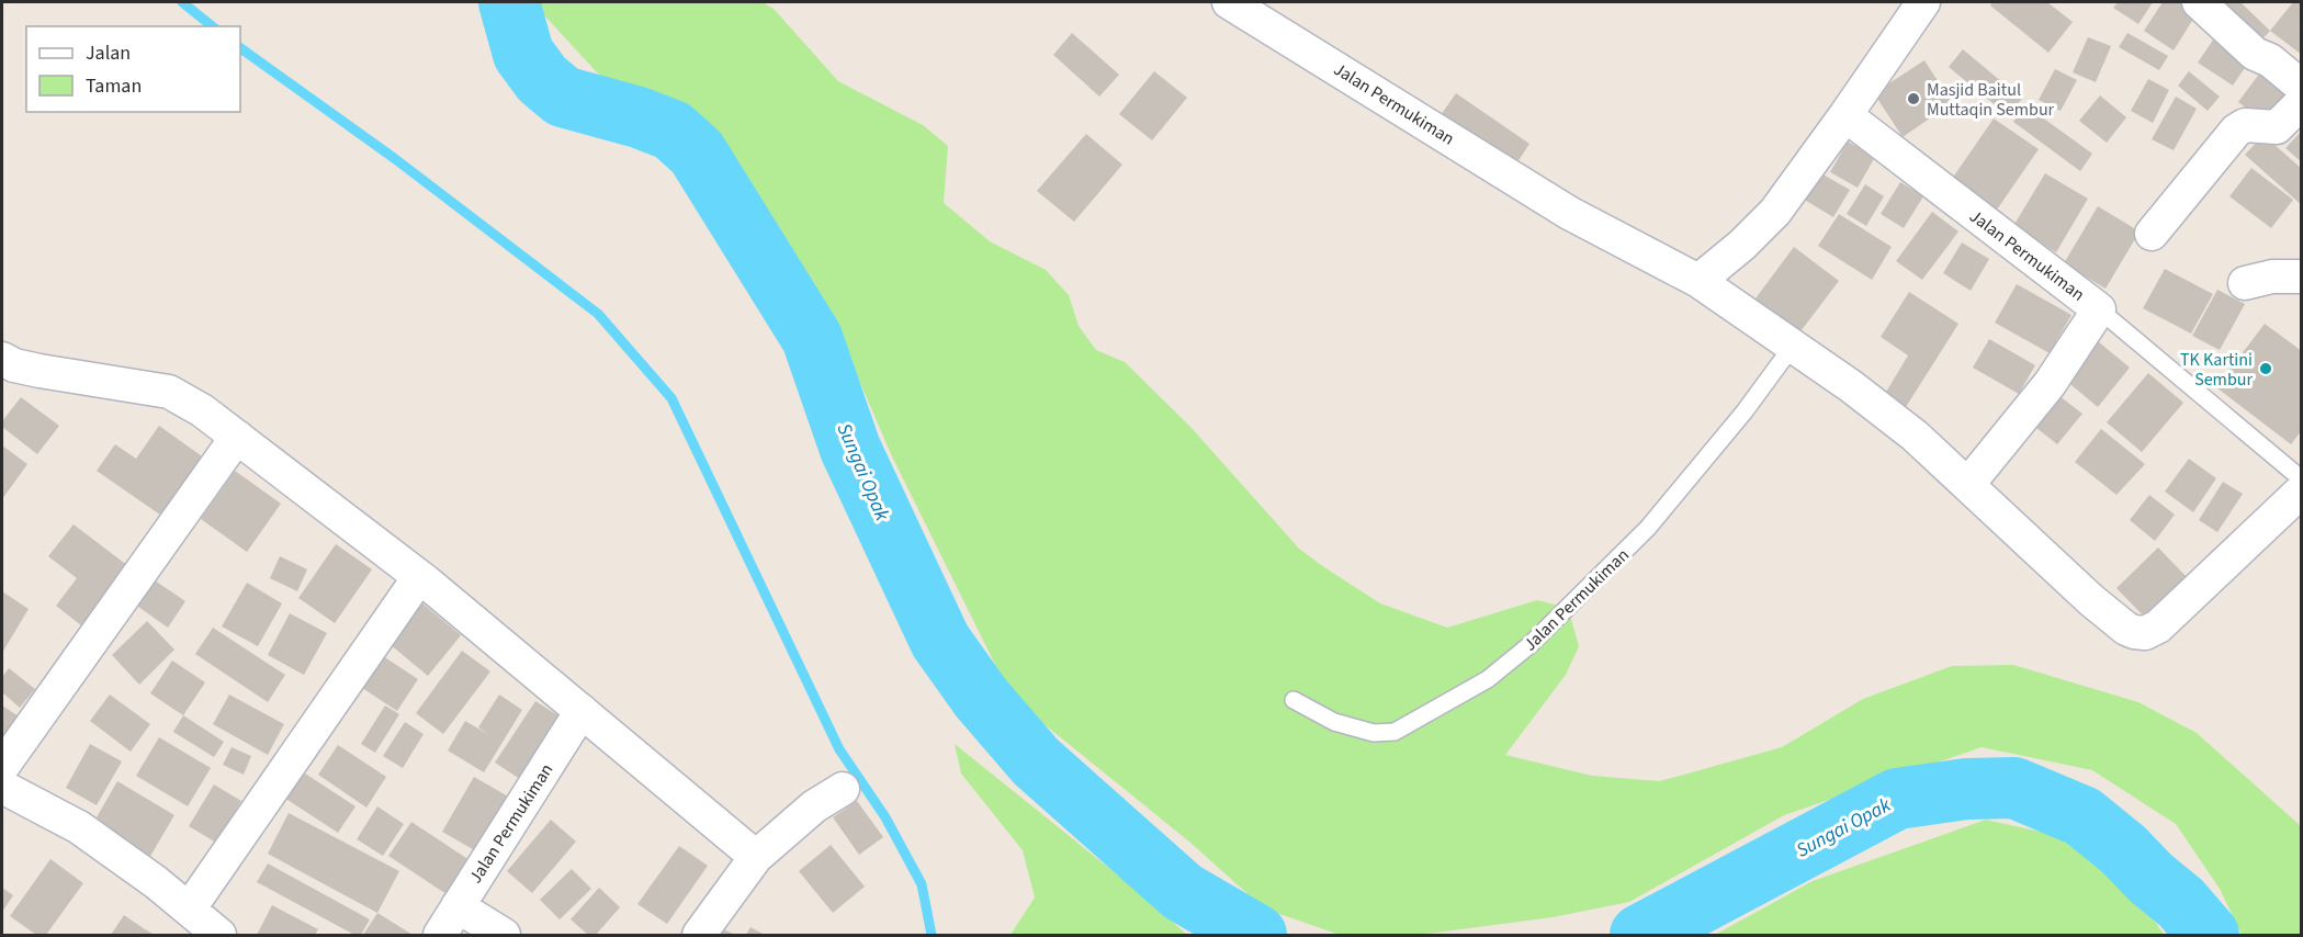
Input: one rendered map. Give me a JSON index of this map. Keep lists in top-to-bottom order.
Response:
{
  "streets": {
    "street": ["Jalan Permukiman"]
  },
  "water": ["Sungai Opak"],
  "places": ["Masjid Baitul Muttaqin Sembur", "TK Kartini Sembur"],
  "legend": ["Jalan", "Taman"]
}
